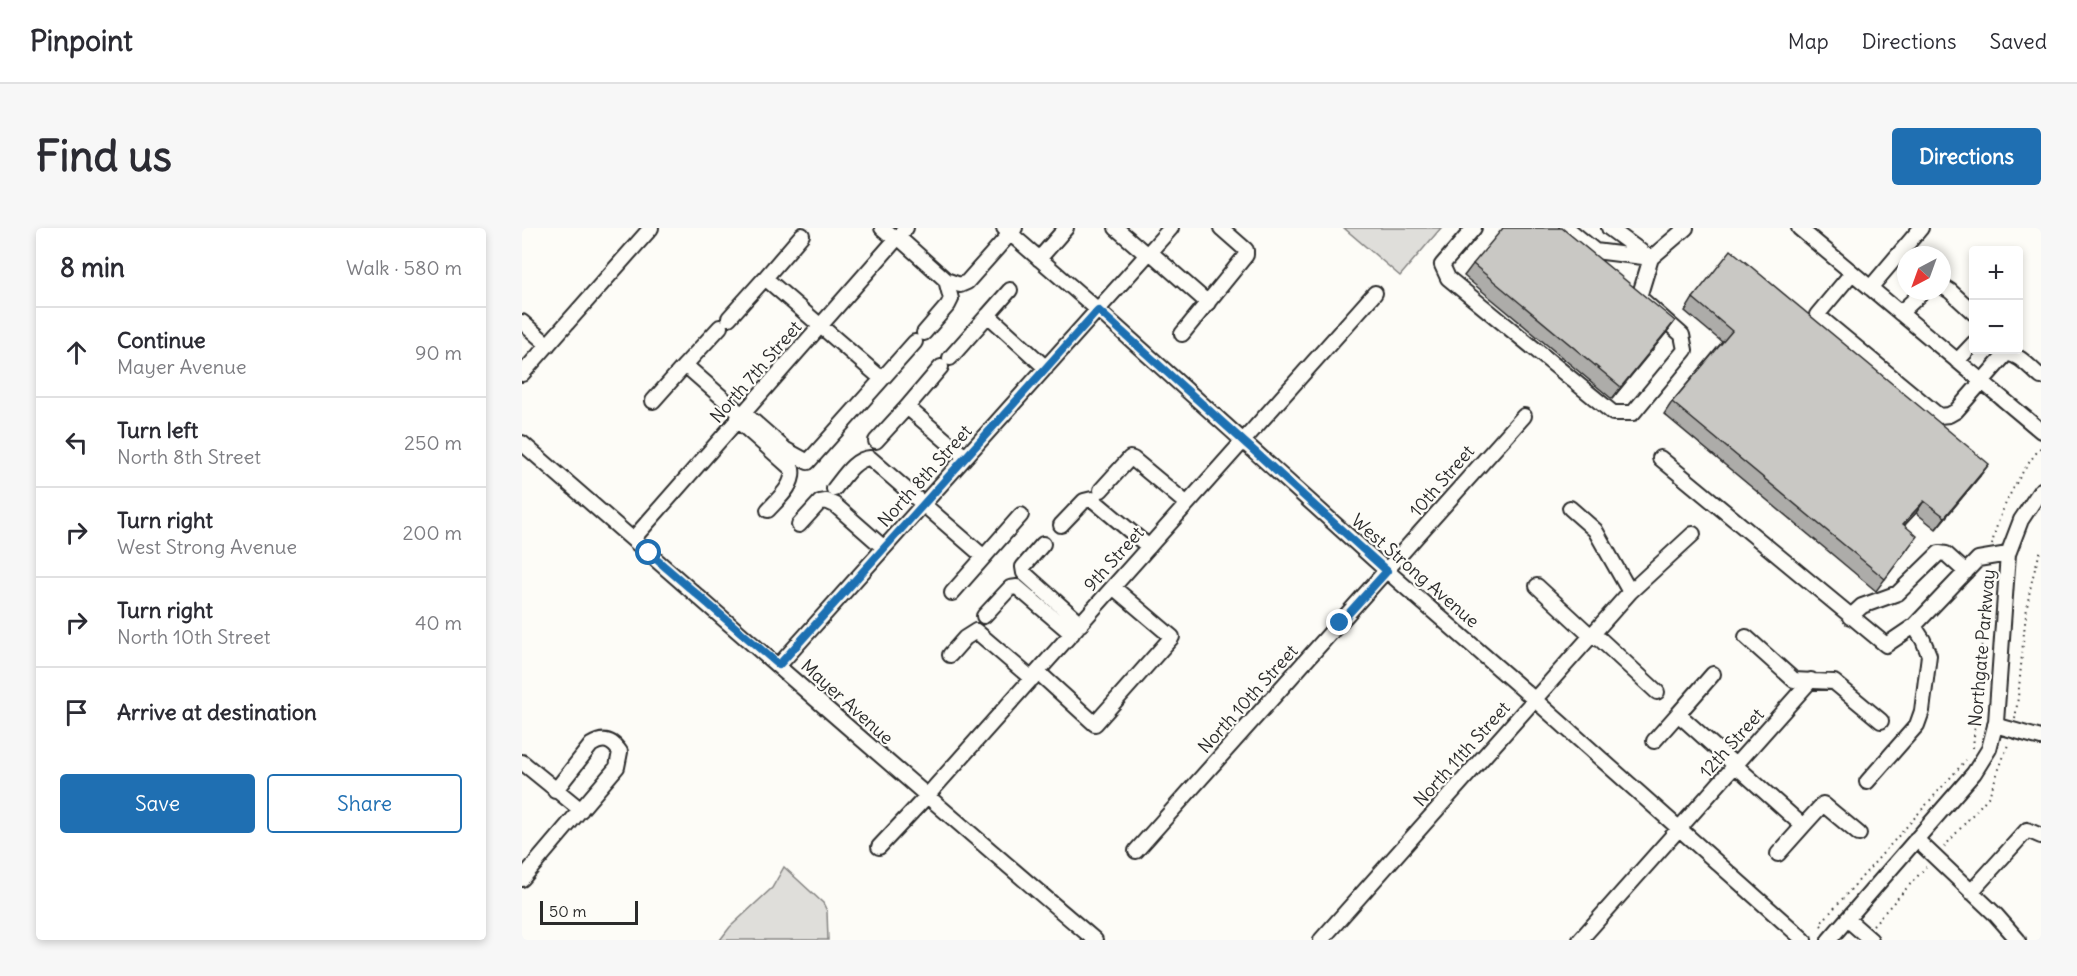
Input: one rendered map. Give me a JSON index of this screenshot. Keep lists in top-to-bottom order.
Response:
{
  "streets": {
    "street": [
      "North 7th Street",
      "North 8th Street",
      "10th Street",
      "9th Street",
      "West Strong Avenue",
      "Northgate Parkway",
      "North 10th Street",
      "Mayer Avenue",
      "12th Street",
      "North 11th Street"
    ]
  },
  "crossings": [
    ["North 7th Street", "Mayer Avenue"],
    ["North 8th Street", "West Strong Avenue"],
    ["North 8th Street", "Mayer Avenue"],
    ["10th Street", "West Strong Avenue"],
    ["10th Street", "North 10th Street"],
    ["9th Street", "West Strong Avenue"],
    ["9th Street", "Mayer Avenue"],
    ["West Strong Avenue", "North 10th Street"],
    ["West Strong Avenue", "12th Street"],
    ["West Strong Avenue", "North 11th Street"]
  ],
  "scale_bar": "50 m",
  "north": "bottom left",
  "page": {
    "header": "Pinpoint",
    "nav": ["Map", "Directions", "Saved"],
    "buttons": [
      "Directions",
      ["Save", "Share"]
    ],
    "title": "Find us",
    "heading": ["8 min", "Walk · 580 m"],
    "map_buttons": ["+", "−"],
    "list": [
      ["Continue", "Mayer Avenue", "90 m"],
      ["Turn left", "North 8th Street", "250 m"],
      ["Turn right", "West Strong Avenue", "200 m"],
      ["Turn right", "North 10th Street", "40 m"],
      "Arrive at destination"
    ],
    "scale": "50 m"
  }
}
